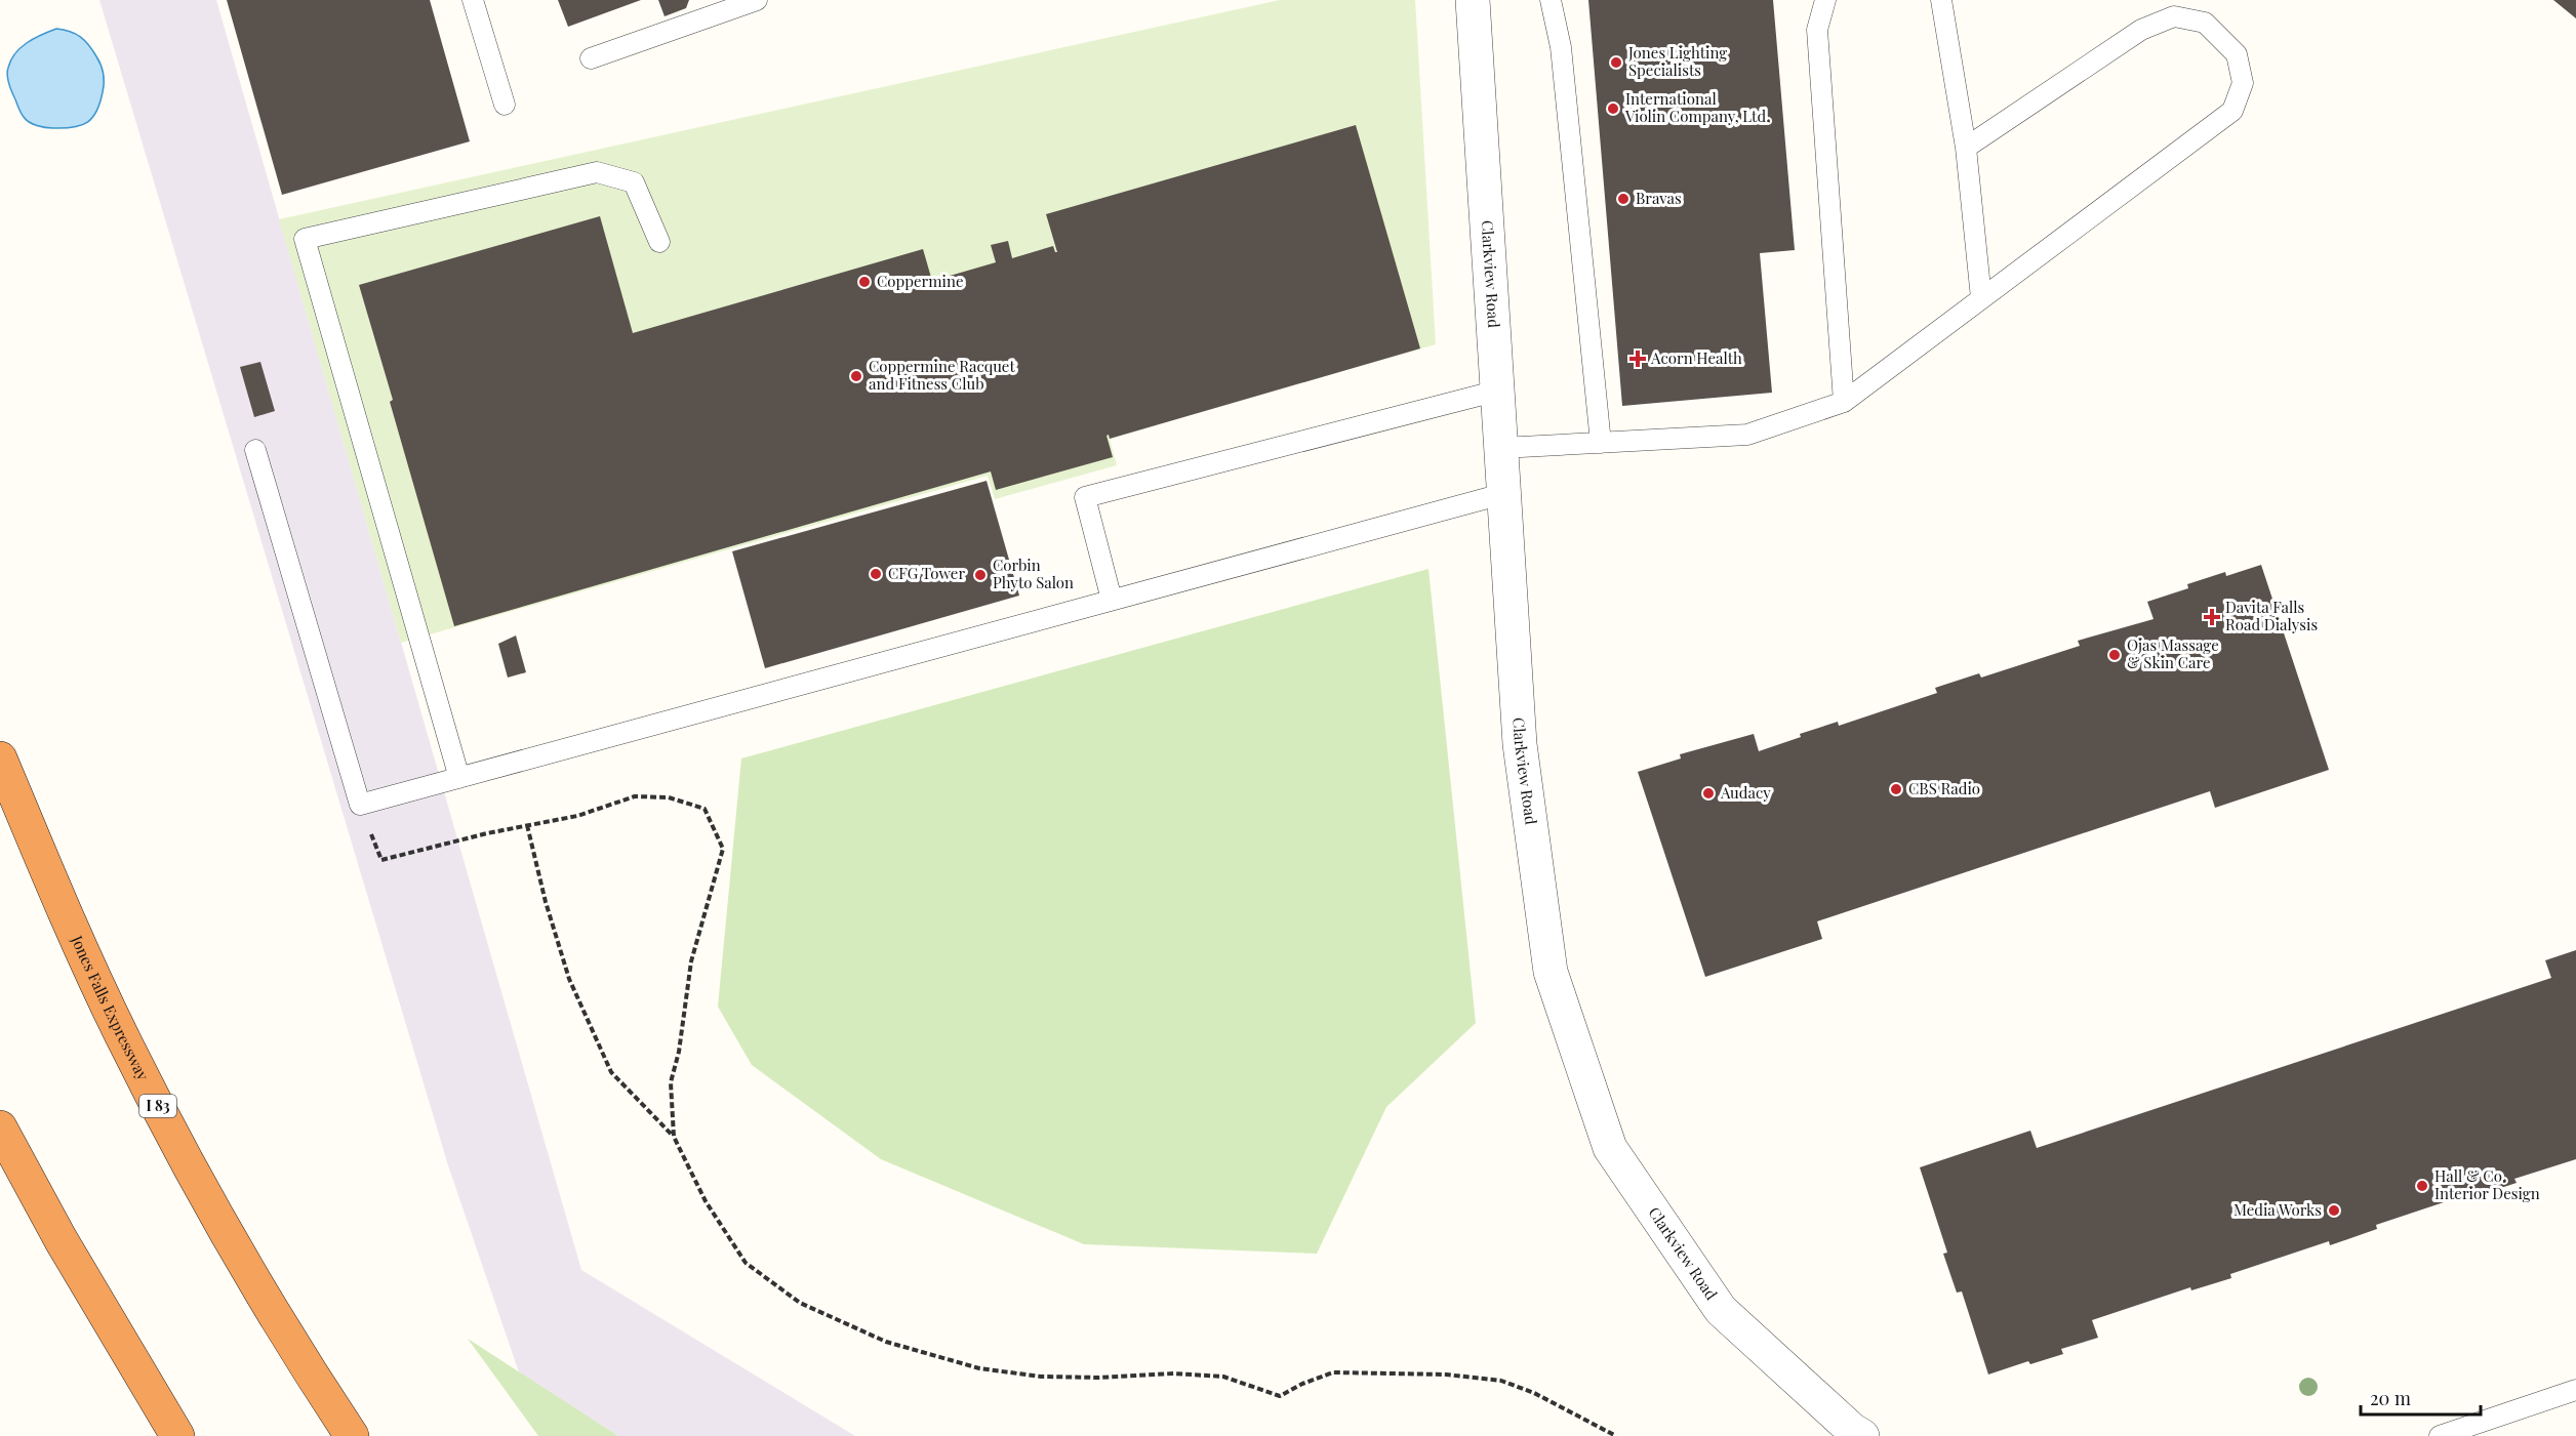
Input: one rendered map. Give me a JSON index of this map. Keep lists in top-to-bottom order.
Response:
{
  "streets": {
    "highway": ["Jones Falls Expressway", "I 83"],
    "street": ["Clarkview Road"]
  },
  "places": {
    "other": [
      "Jones Lighting Specialists",
      "International Violin Company, Ltd.",
      "Bravas",
      "Coppermine",
      "Coppermine Racquet and Fitness Club",
      "CFG Tower",
      "Corbin Phyto Salon",
      "Ojas Massage & Skin Care",
      "CBS Radio",
      "Audacy",
      "Hall & Co. Interior Design",
      "Media Works"
    ],
    "health": ["Acorn Health", "Davita Falls Road Dialysis"]
  },
  "scale_bar": "20 m"
}
